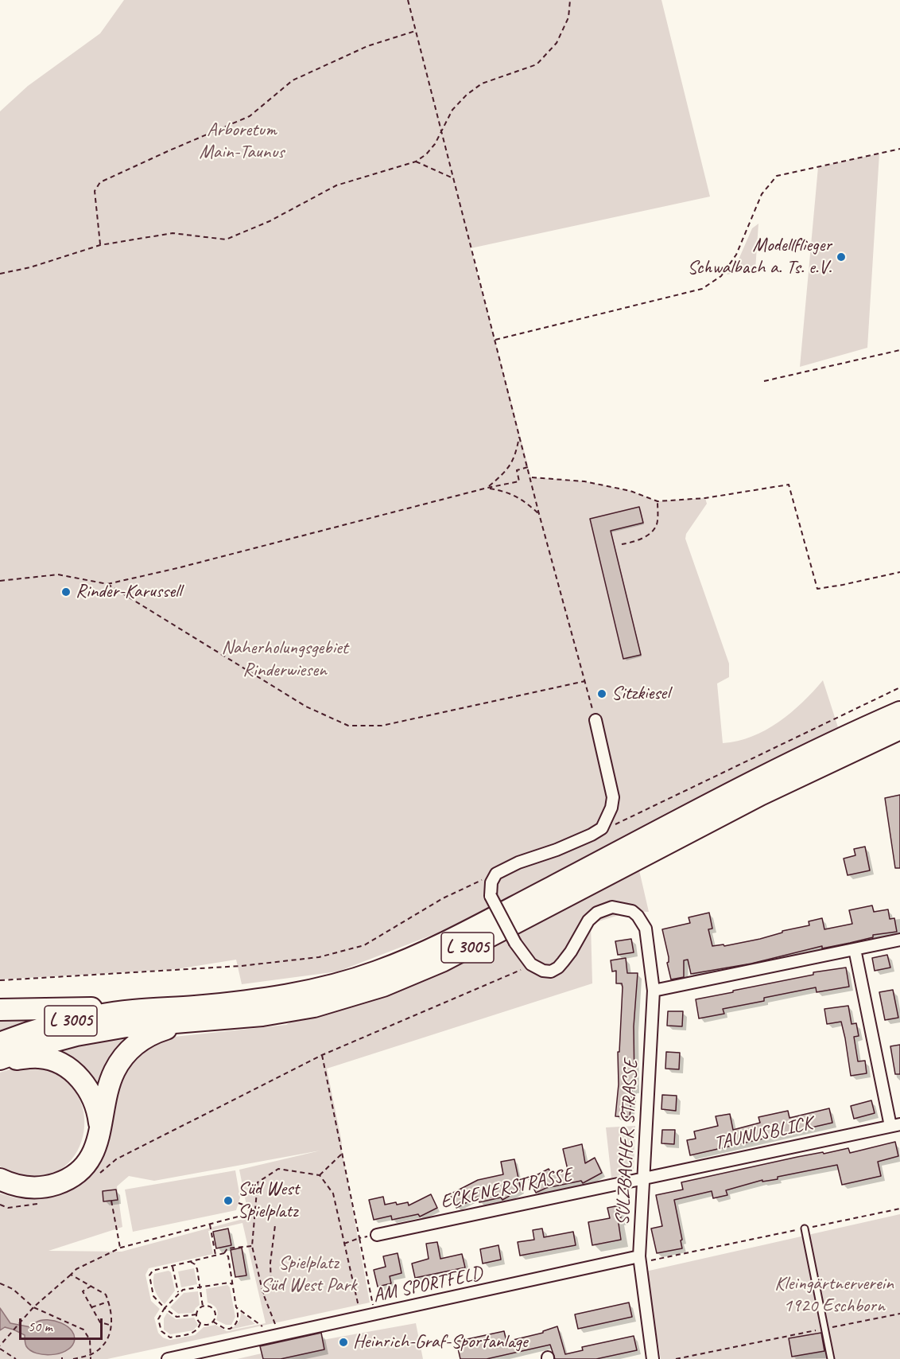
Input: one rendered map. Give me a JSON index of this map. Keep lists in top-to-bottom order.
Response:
{
  "streets": {
    "highway": ["L 3005"],
    "street": [
      "TAUNUSBLICK",
      "SULZBACHER STRASSE",
      "ECKENERSTRASSE",
      "AM SPORTFELD"
    ]
  },
  "crossings": [
    ["TAUNUSBLICK", "SULZBACHER STRASSE"],
    ["TAUNUSBLICK", "ECKENERSTRASSE"],
    ["SULZBACHER STRASSE", "ECKENERSTRASSE"],
    ["SULZBACHER STRASSE", "AM SPORTFELD"]
  ],
  "parks": [
    "Arboretum Main-Taunus",
    "Naherholungsgebiet Rinderwiesen",
    "Spielplatz Süd West Park",
    "Kleingärtnerverein 1920 Eschborn"
  ],
  "places": [
    "Modellflieger Schwalbach a. Ts. e.V.",
    "Rinder-Karussell",
    "Sitzkiesel",
    "Süd West Spielplatz",
    "Heinrich-Graf-Sportanlage"
  ],
  "scale_bar": "50 m"
}
